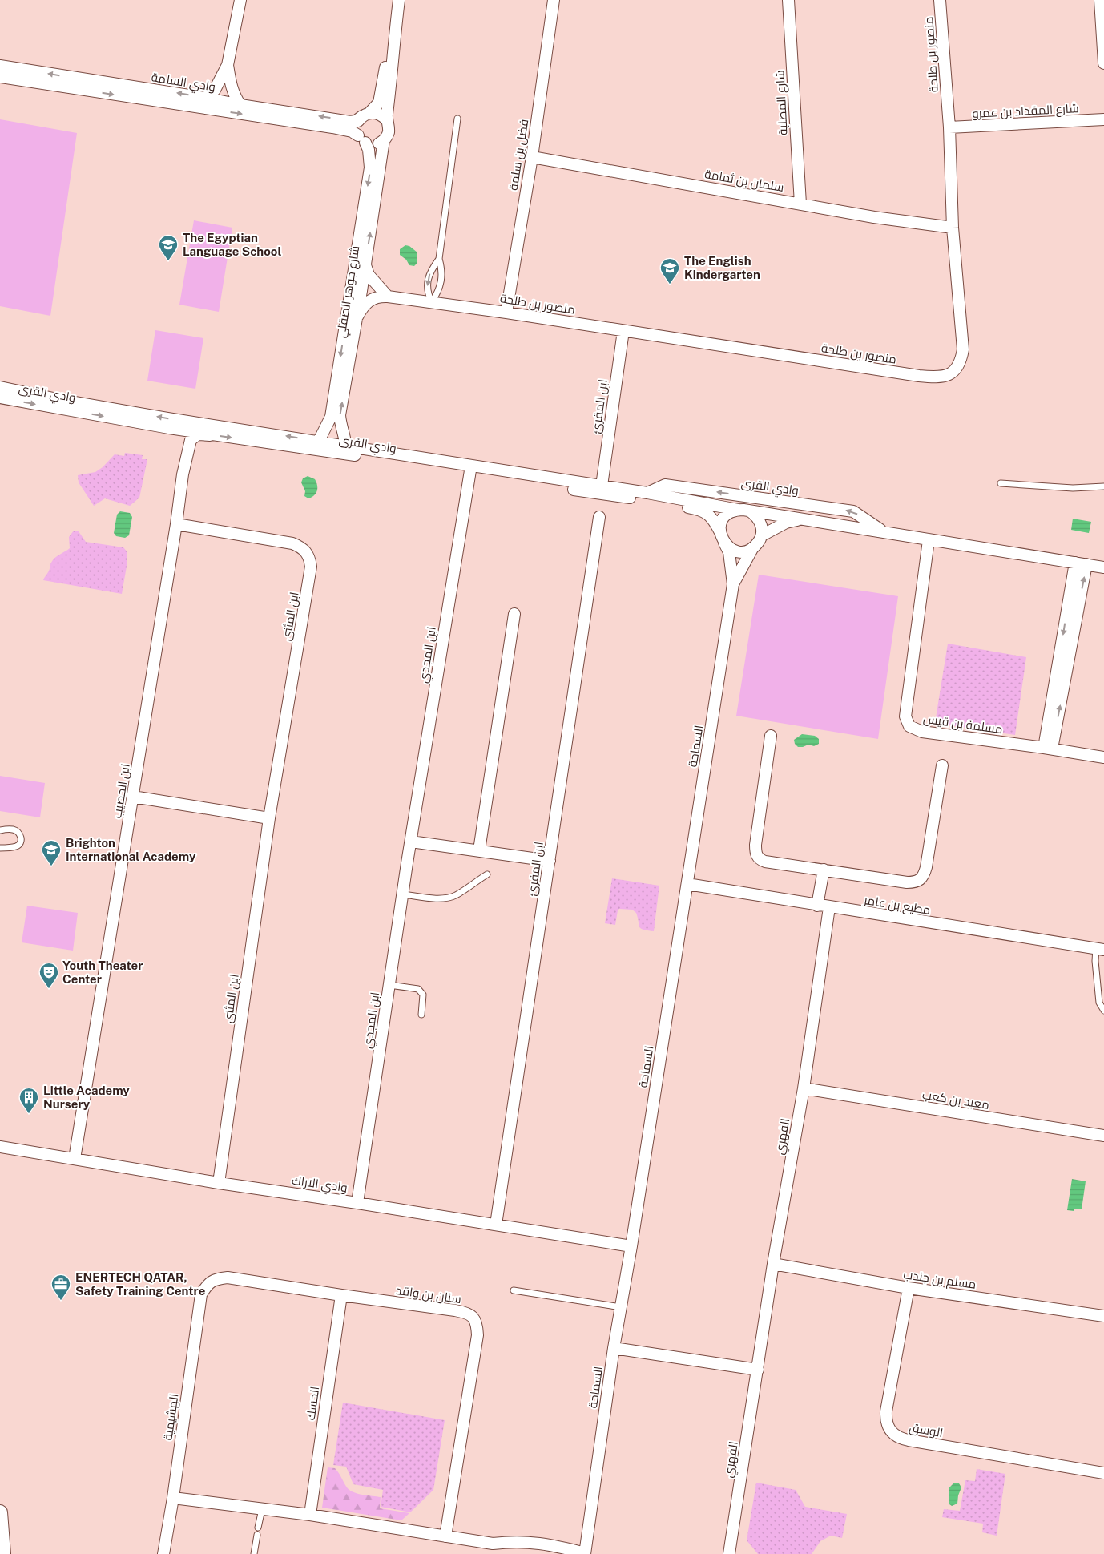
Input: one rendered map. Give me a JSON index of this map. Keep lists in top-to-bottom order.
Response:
{
  "streets": {
    "street": [
      "منصور بن طلحة",
      "وادي السلمة",
      "شارع المصلبة",
      "شارع المقداد بن عمرو",
      "فضل بن سلمة",
      "سلمان بن ثمامة",
      "شارع جوهر الصقلي",
      "وادي القرى",
      "ابن المقرئ",
      "ابن المثنى",
      "ابن المجدي",
      "مسلمة بن قيس",
      "السماحة",
      "ابن الحصيب",
      "مطيع بن عامر",
      "معبد بن كعب",
      "الفهري",
      "وادي الاراك",
      "مسلم بن جندب",
      "سنان بن واقد",
      "الحسك",
      "الهشيمية",
      "الوسق"
    ]
  },
  "crossings": [
    ["منصور بن طلحة", "شارع المقداد بن عمرو"],
    ["منصور بن طلحة", "فضل بن سلمة"],
    ["منصور بن طلحة", "سلمان بن ثمامة"],
    ["منصور بن طلحة", "شارع جوهر الصقلي"],
    ["منصور بن طلحة", "ابن المقرئ"],
    ["وادي السلمة", "شارع جوهر الصقلي"],
    ["شارع المصلبة", "سلمان بن ثمامة"],
    ["فضل بن سلمة", "سلمان بن ثمامة"],
    ["شارع جوهر الصقلي", "وادي القرى"],
    ["وادي القرى", "ابن المقرئ"],
    ["وادي القرى", "ابن المجدي"],
    ["وادي القرى", "مسلمة بن قيس"],
    ["وادي القرى", "السماحة"],
    ["وادي القرى", "ابن الحصيب"],
    ["ابن المقرئ", "وادي الاراك"],
    ["ابن المثنى", "ابن الحصيب"],
    ["ابن المثنى", "وادي الاراك"],
    ["ابن المجدي", "وادي الاراك"],
    ["السماحة", "مطيع بن عامر"],
    ["السماحة", "وادي الاراك"],
    ["ابن الحصيب", "وادي الاراك"],
    ["مطيع بن عامر", "الفهري"],
    ["معبد بن كعب", "الفهري"],
    ["الفهري", "مسلم بن جندب"],
    ["مسلم بن جندب", "الوسق"],
    ["سنان بن واقد", "الحسك"],
    ["سنان بن واقد", "الهشيمية"]
  ],
  "places": {
    "school or university": ["The Egyptian Language School", "The English Kindergarten", "Brighton International Academy"],
    "theatre": ["Youth Theater Center"],
    "building": ["Little Academy Nursery"],
    "office": ["ENERTECH QATAR, Safety Training Centre"]
  }
}
